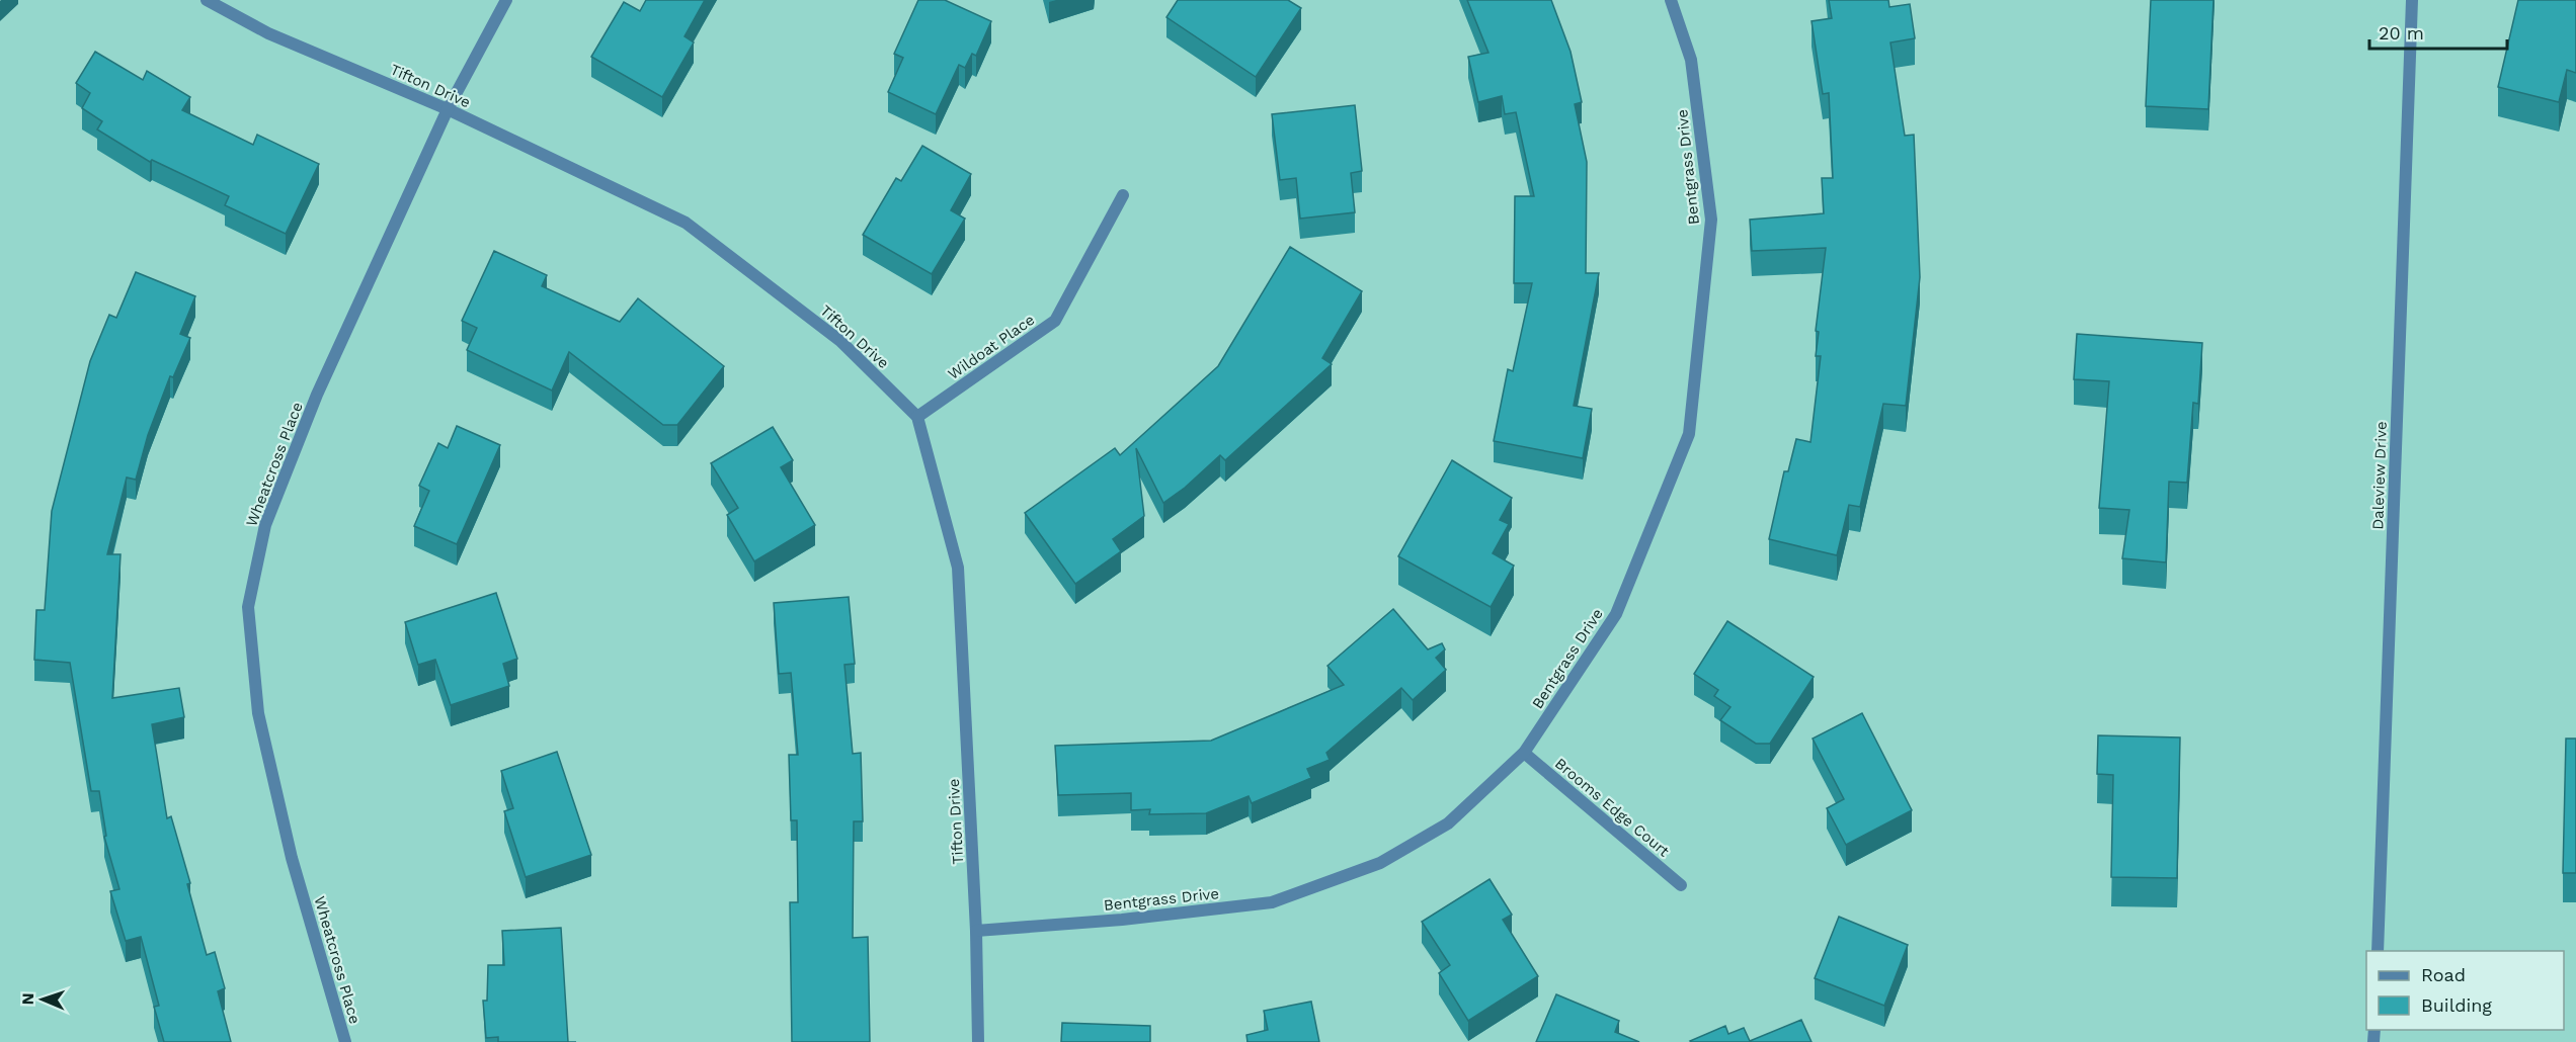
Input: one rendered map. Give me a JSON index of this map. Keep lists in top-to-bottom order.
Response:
{
  "streets": {
    "street": [
      "Tifton Drive",
      "Bentgrass Drive",
      "Wildoat Place",
      "Wheatcross Place",
      "Daleview Drive",
      "Brooms Edge Court"
    ]
  },
  "crossings": [
    ["Tifton Drive", "Bentgrass Drive"],
    ["Tifton Drive", "Wildoat Place"],
    ["Tifton Drive", "Wheatcross Place"],
    ["Bentgrass Drive", "Brooms Edge Court"]
  ],
  "legend": ["Road", "Building"],
  "scale_bar": "20 m",
  "north": "left"
}
